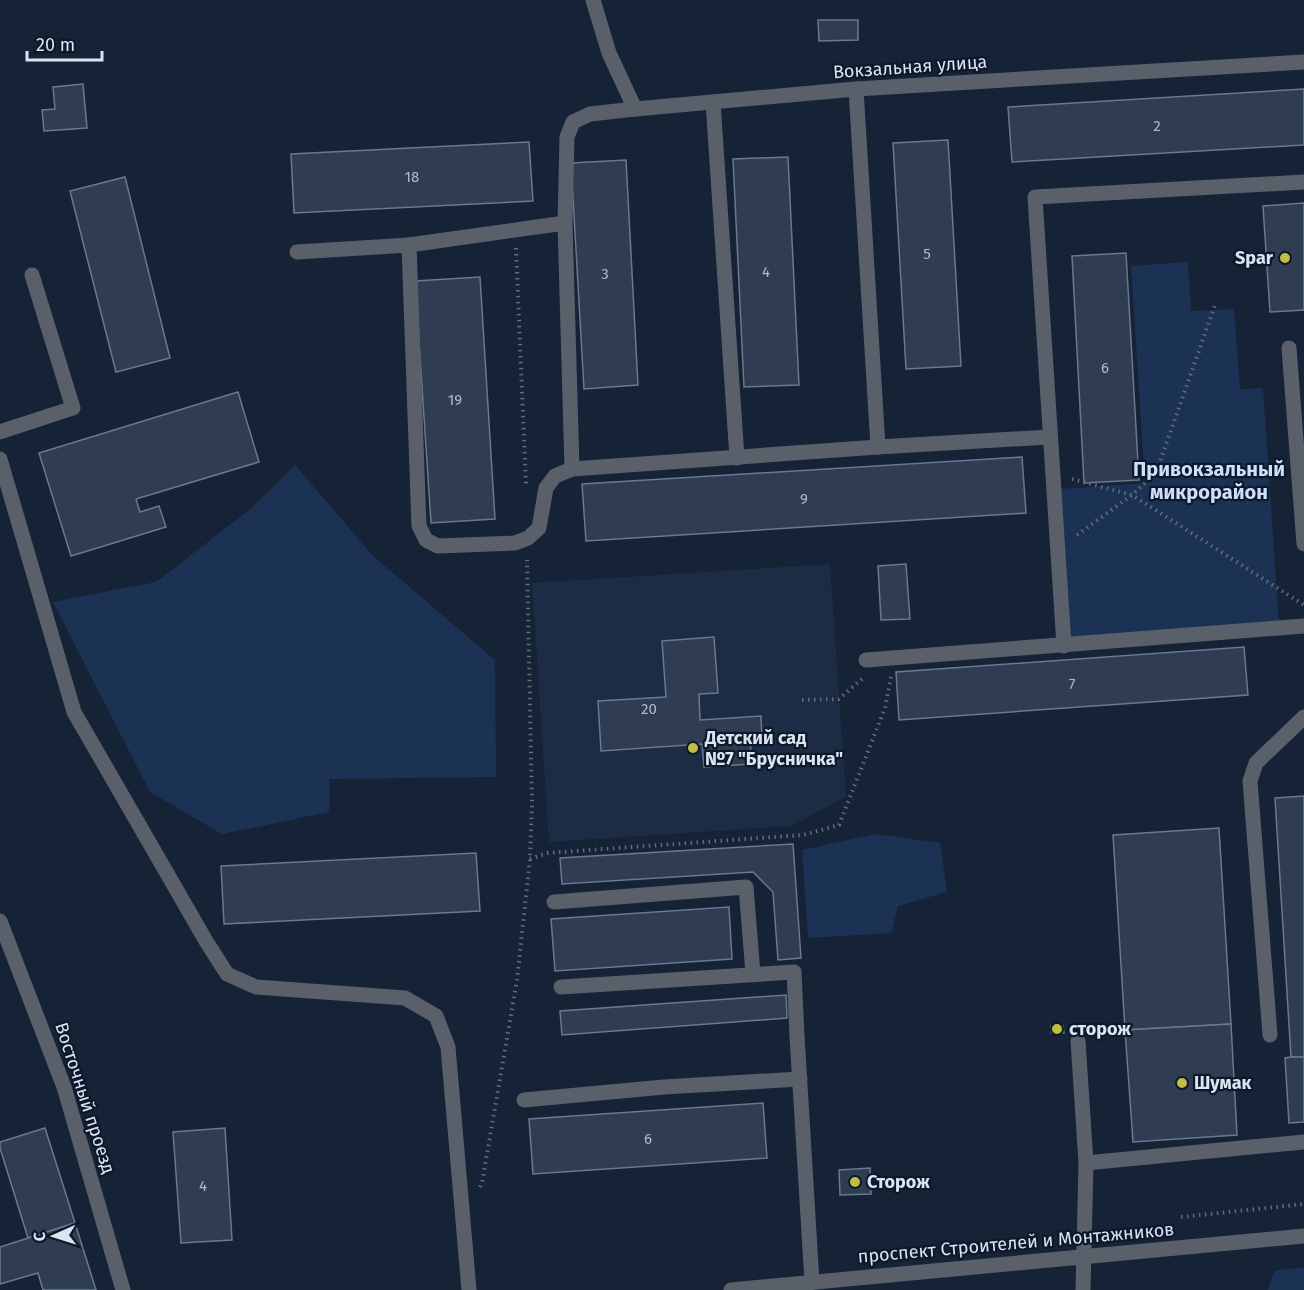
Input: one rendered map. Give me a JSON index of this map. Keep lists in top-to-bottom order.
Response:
{
  "streets": {
    "street": ["Вокзальная улица", "Восточный проезд", "проспект Строителей и Монтажников"]
  },
  "districts": ["Привокзальный микрорайон"],
  "places": [
    "Spar",
    "Детский сад №7 \"Брусничка\"",
    "сторож",
    "Шумак",
    "Сторож"
  ],
  "house_numbers": [
    "2",
    "18",
    "5",
    "4",
    "3",
    "6",
    "19",
    "9",
    "7",
    "20",
    "6",
    "4"
  ],
  "scale_bar": "20 m",
  "north": "left"
}
